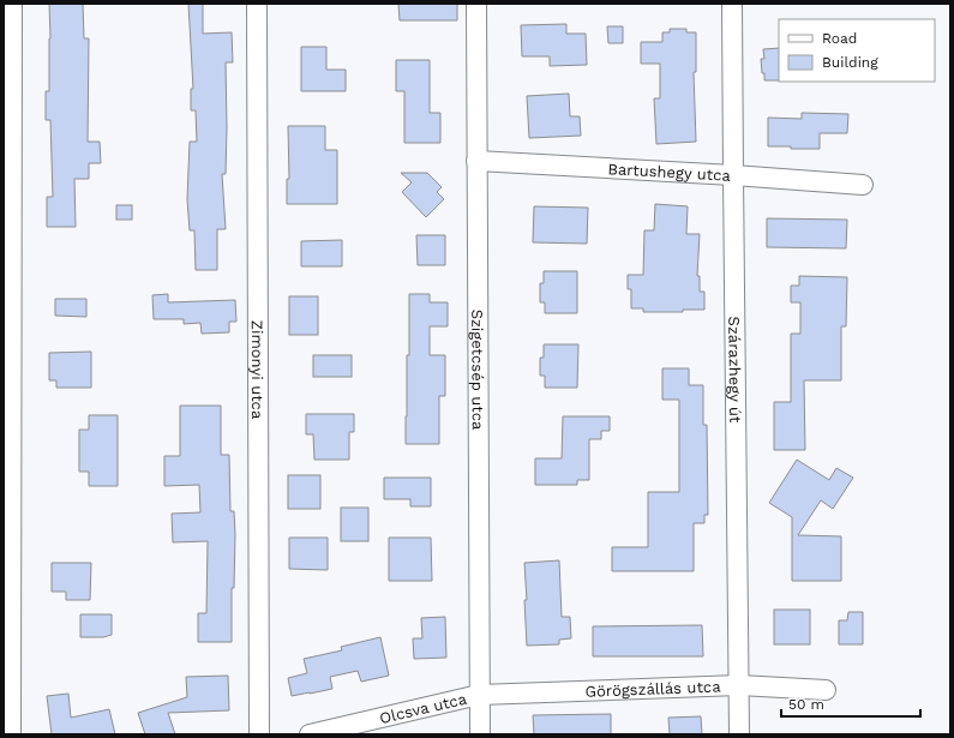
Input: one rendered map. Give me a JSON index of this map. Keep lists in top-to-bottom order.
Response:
{
  "streets": {
    "street": [
      "Bartushegy utca",
      "Zimonyi utca",
      "Szigetcsép utca",
      "Szárazhegy út",
      "Görögszállás utca",
      "Olcsva utca"
    ]
  },
  "crossings": [
    ["Bartushegy utca", "Szigetcsép utca"],
    ["Bartushegy utca", "Szárazhegy út"],
    ["Szigetcsép utca", "Görögszállás utca"],
    ["Szigetcsép utca", "Olcsva utca"],
    ["Szárazhegy út", "Görögszállás utca"],
    ["Görögszállás utca", "Olcsva utca"]
  ],
  "legend": ["Road", "Building"],
  "scale_bar": "50 m"
}
